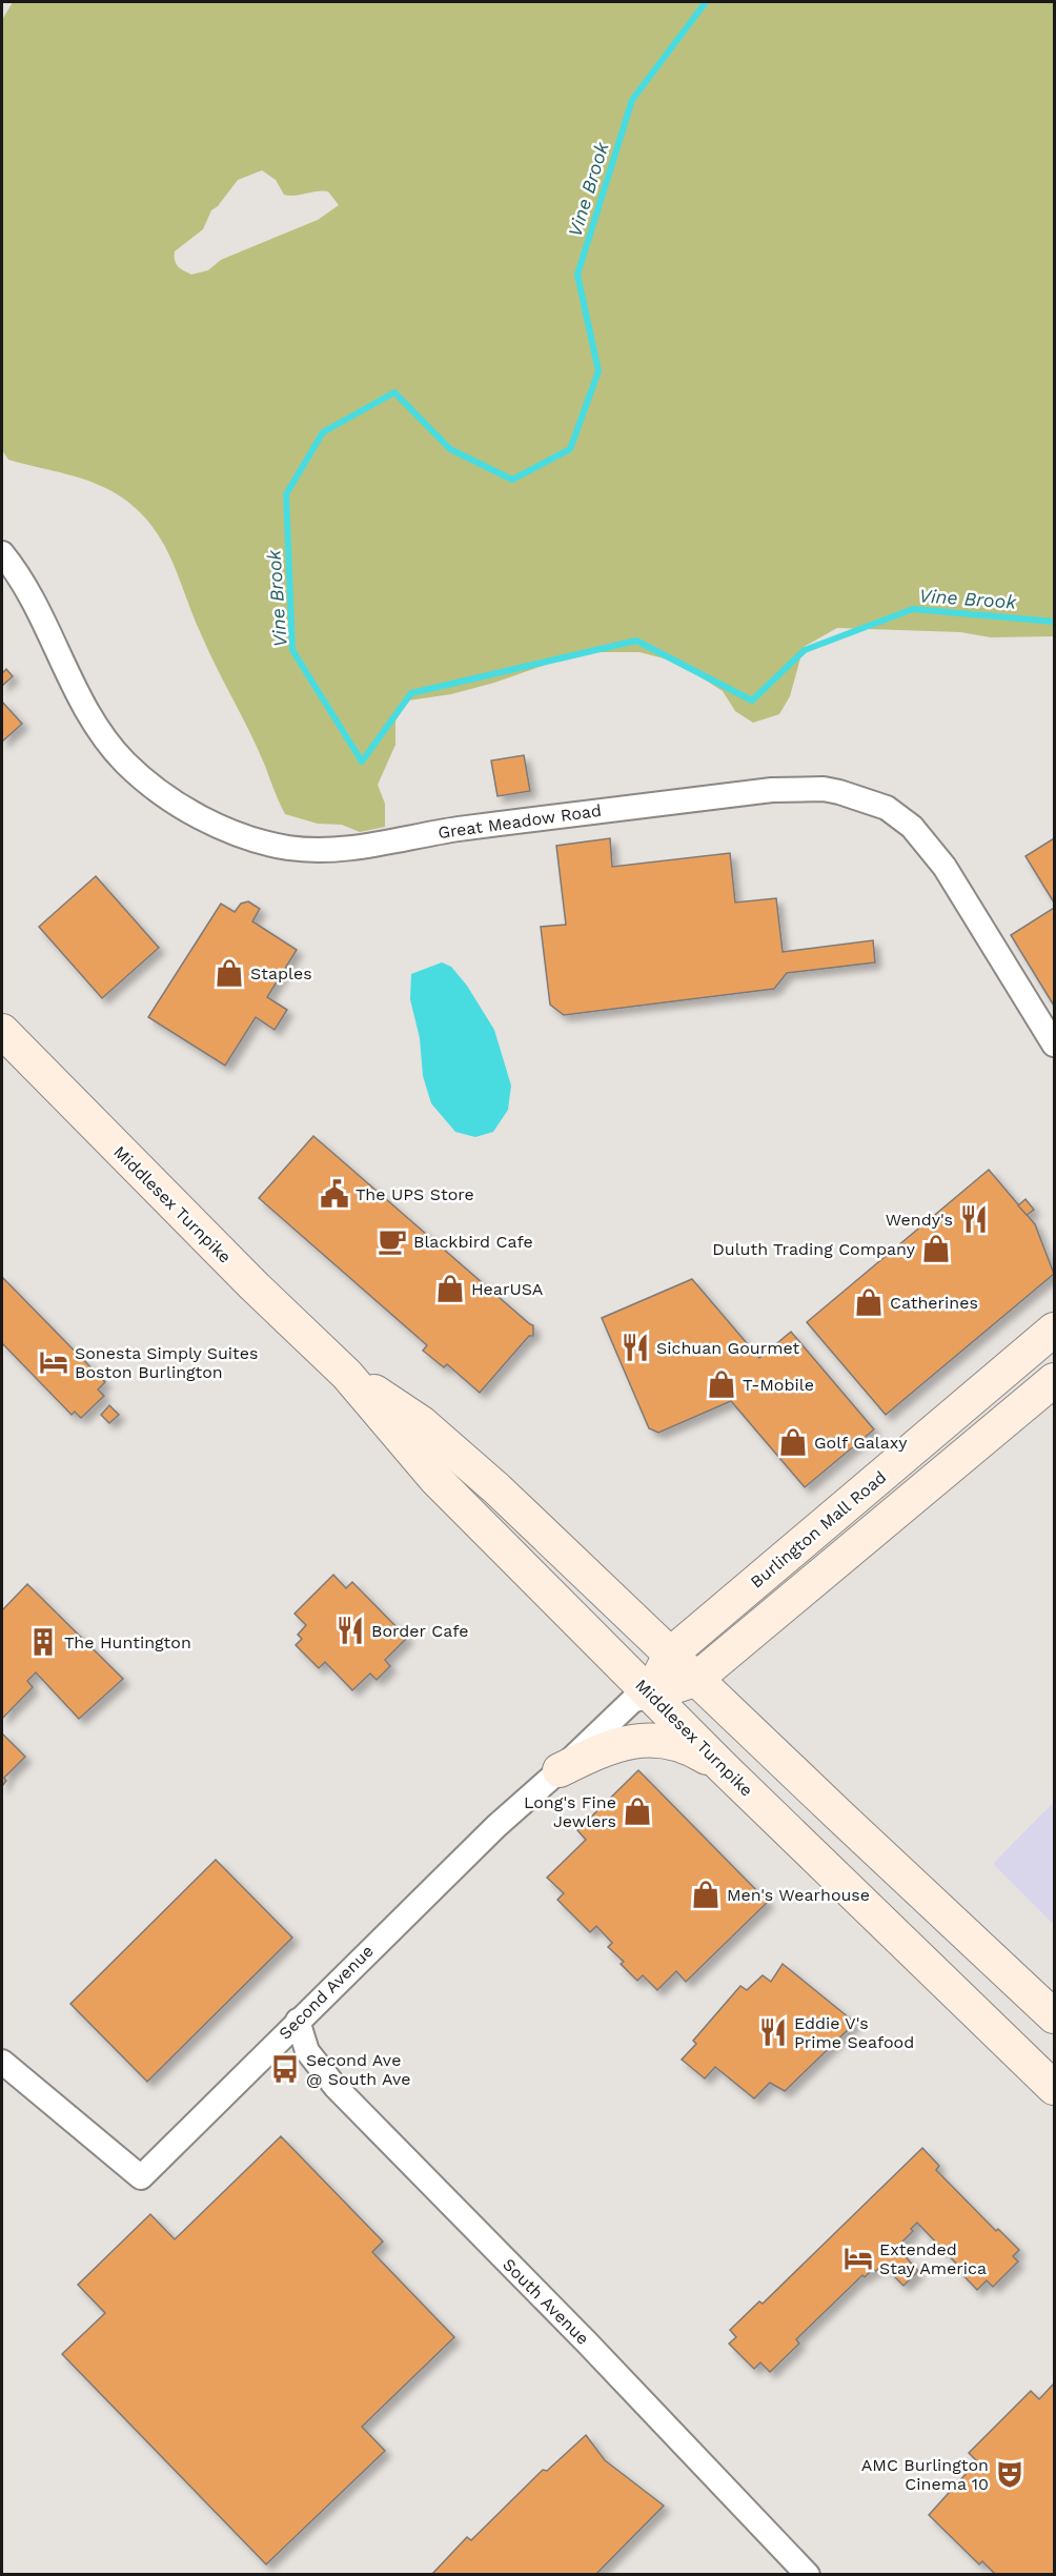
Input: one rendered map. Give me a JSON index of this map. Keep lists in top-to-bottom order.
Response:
{
  "streets": {
    "main road": ["Middlesex Turnpike", "Burlington Mall Road"],
    "street": ["Great Meadow Road", "Second Avenue", "South Avenue"]
  },
  "crossings": [
    ["Middlesex Turnpike", "Burlington Mall Road"],
    ["Middlesex Turnpike", "Second Avenue"],
    ["Second Avenue", "South Avenue"]
  ],
  "water": ["Vine Brook"],
  "places": {
    "shop": [
      "Staples",
      "Duluth Trading Company",
      "HearUSA",
      "Catherines",
      "T-Mobile",
      "Golf Galaxy",
      "Long's Fine Jewlers",
      "Men's Wearhouse"
    ],
    "public building": ["The UPS Store"],
    "restaurant": [
      "Wendy's",
      "Sichuan Gourmet",
      "Border Cafe",
      "Eddie V's Prime Seafood"
    ],
    "cafe": ["Blackbird Cafe"],
    "hotel": ["Sonesta Simply Suites Boston Burlington", "Extended Stay America"],
    "building": ["The Huntington"],
    "bus stop": ["Second Ave @ South Ave"],
    "theatre": ["AMC Burlington Cinema 10"]
  }
}
